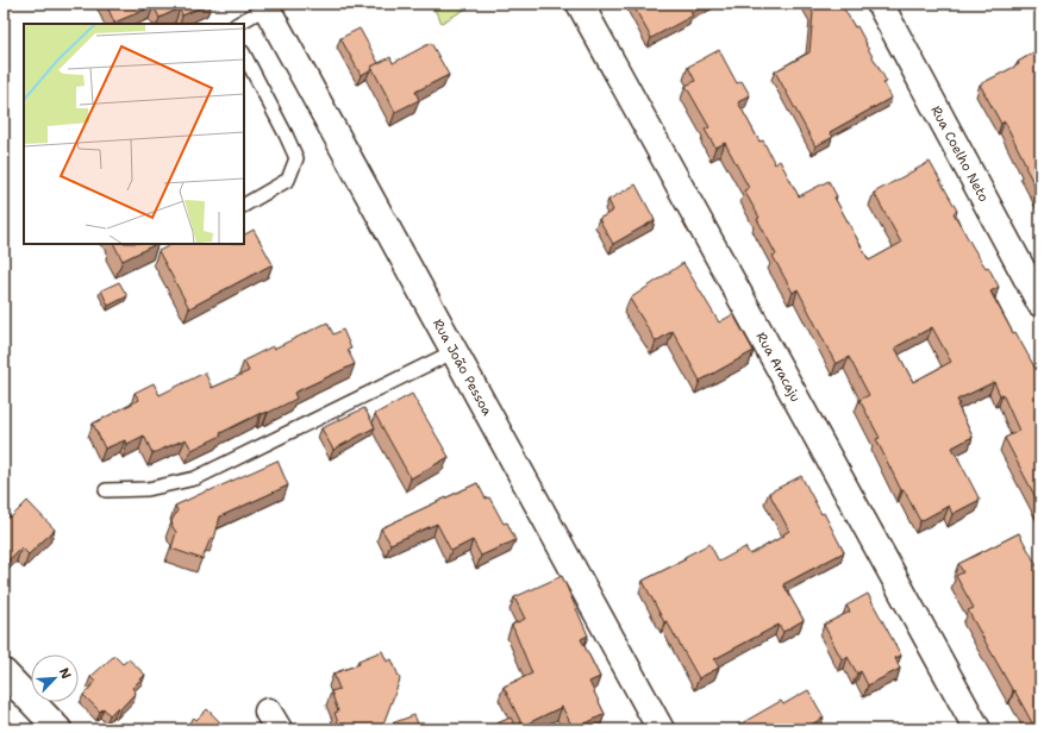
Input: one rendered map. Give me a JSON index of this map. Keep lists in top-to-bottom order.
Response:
{
  "streets": {
    "street": ["Rua Coelho Neto", "Rua João Pessoa", "Rua Aracaju"]
  },
  "north": "top right"
}
